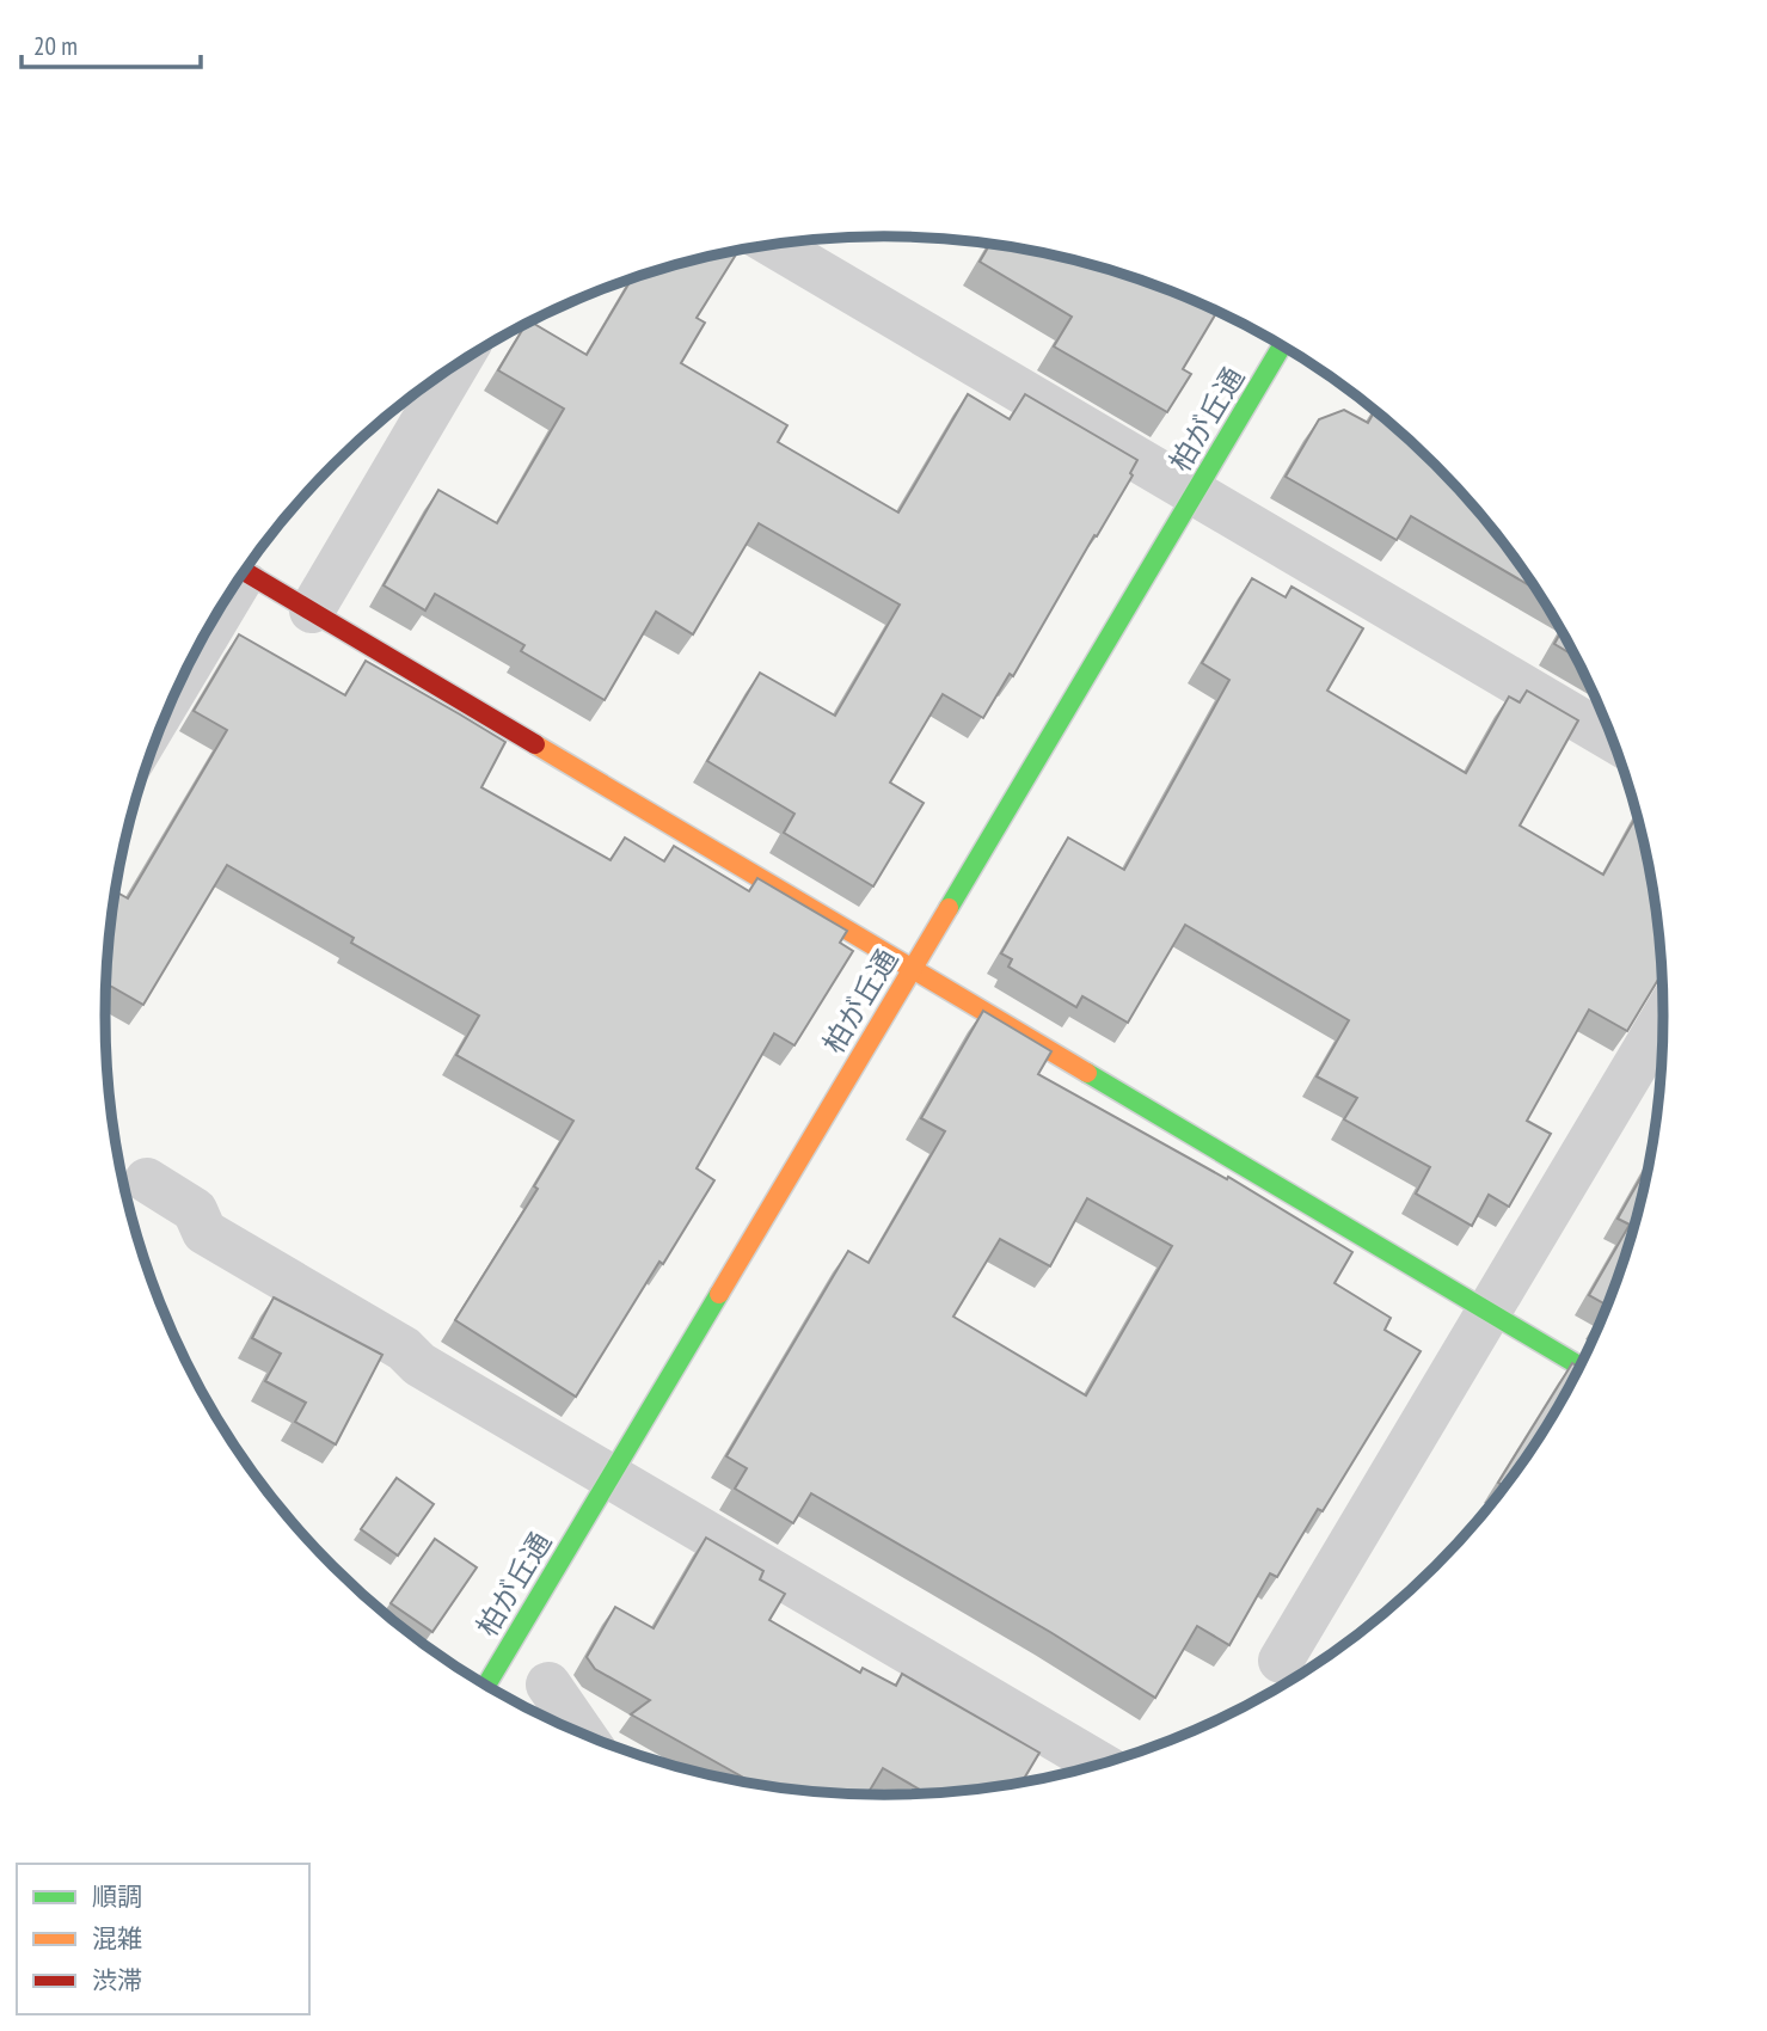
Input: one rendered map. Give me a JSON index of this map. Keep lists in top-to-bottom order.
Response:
{
  "streets": {
    "street": ["柏が丘通"]
  },
  "legend": ["順調", "混雑", "渋滞"],
  "scale_bar": "20 m"
}
